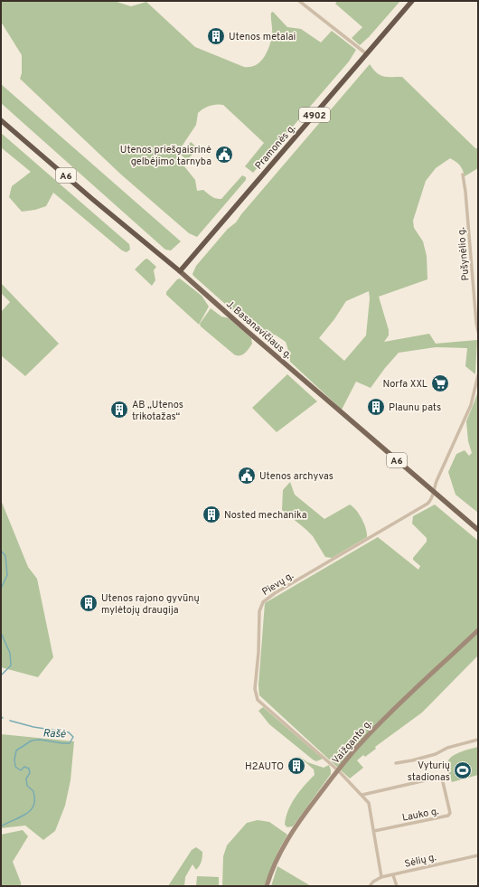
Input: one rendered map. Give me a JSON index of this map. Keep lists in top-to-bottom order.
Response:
{
  "streets": {
    "highway": [
      "4902",
      "Pramonės g.",
      "A6",
      "J. Basanavičiaus g."
    ],
    "main road": ["Vaižganto g."],
    "street": [
      "Pušynėlio g.",
      "Pievų g.",
      "Lauko g.",
      "Sėlių g."
    ]
  },
  "crossings": [
    ["Pramonės g.", "J. Basanavičiaus g."],
    ["J. Basanavičiaus g.", "Pievų g."],
    ["Pievų g.", "Vaižganto g."]
  ],
  "water": ["Rašė"],
  "places": {
    "building": [
      "Utenos metalai",
      "Plaunu pats",
      "AB „Utenos trikotažas“",
      "Nosted mechanika",
      "Utenos rajono gyvūnų mylėtojų draugija",
      "H2AUTO"
    ],
    "public building": ["Utenos priešgaisrinė gelbėjimo tarnyba", "Utenos archyvas"],
    "supermarket": ["Norfa XXL"],
    "sports": ["Vyturių stadionas"]
  }
}
